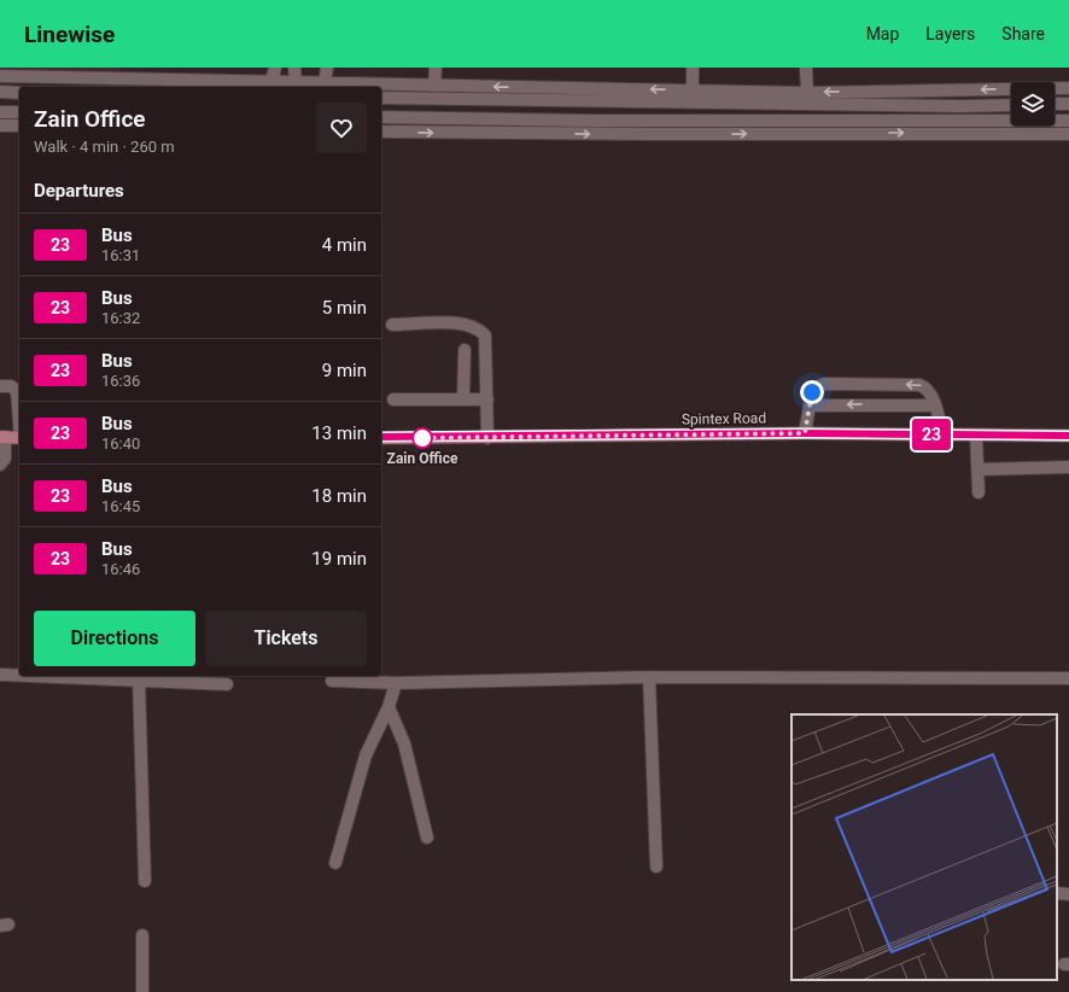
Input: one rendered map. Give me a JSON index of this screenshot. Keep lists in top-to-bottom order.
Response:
{
  "streets": {
    "main road": ["Spintex Road"]
  },
  "places": ["Zain Office"],
  "lines": ["bus line 23"],
  "page": {
    "header": "Linewise",
    "nav": ["Map", "Layers", "Share"],
    "on_map": "23",
    "heading": [
      ["Zain Office", "Walk · 4 min · 260 m"],
      "Departures"
    ],
    "list": [
      {
        "mark": "23",
        "name": "Bus",
        "note": "16:31",
        "value": "4 min"
      },
      {
        "mark": "23",
        "name": "Bus",
        "note": "16:32",
        "value": "5 min"
      },
      {
        "mark": "23",
        "name": "Bus",
        "note": "16:36",
        "value": "9 min"
      },
      {
        "mark": "23",
        "name": "Bus",
        "note": "16:40",
        "value": "13 min"
      },
      {
        "mark": "23",
        "name": "Bus",
        "note": "16:45",
        "value": "18 min"
      },
      {
        "mark": "23",
        "name": "Bus",
        "note": "16:46",
        "value": "19 min"
      }
    ],
    "buttons": ["Directions", "Tickets"]
  }
}
